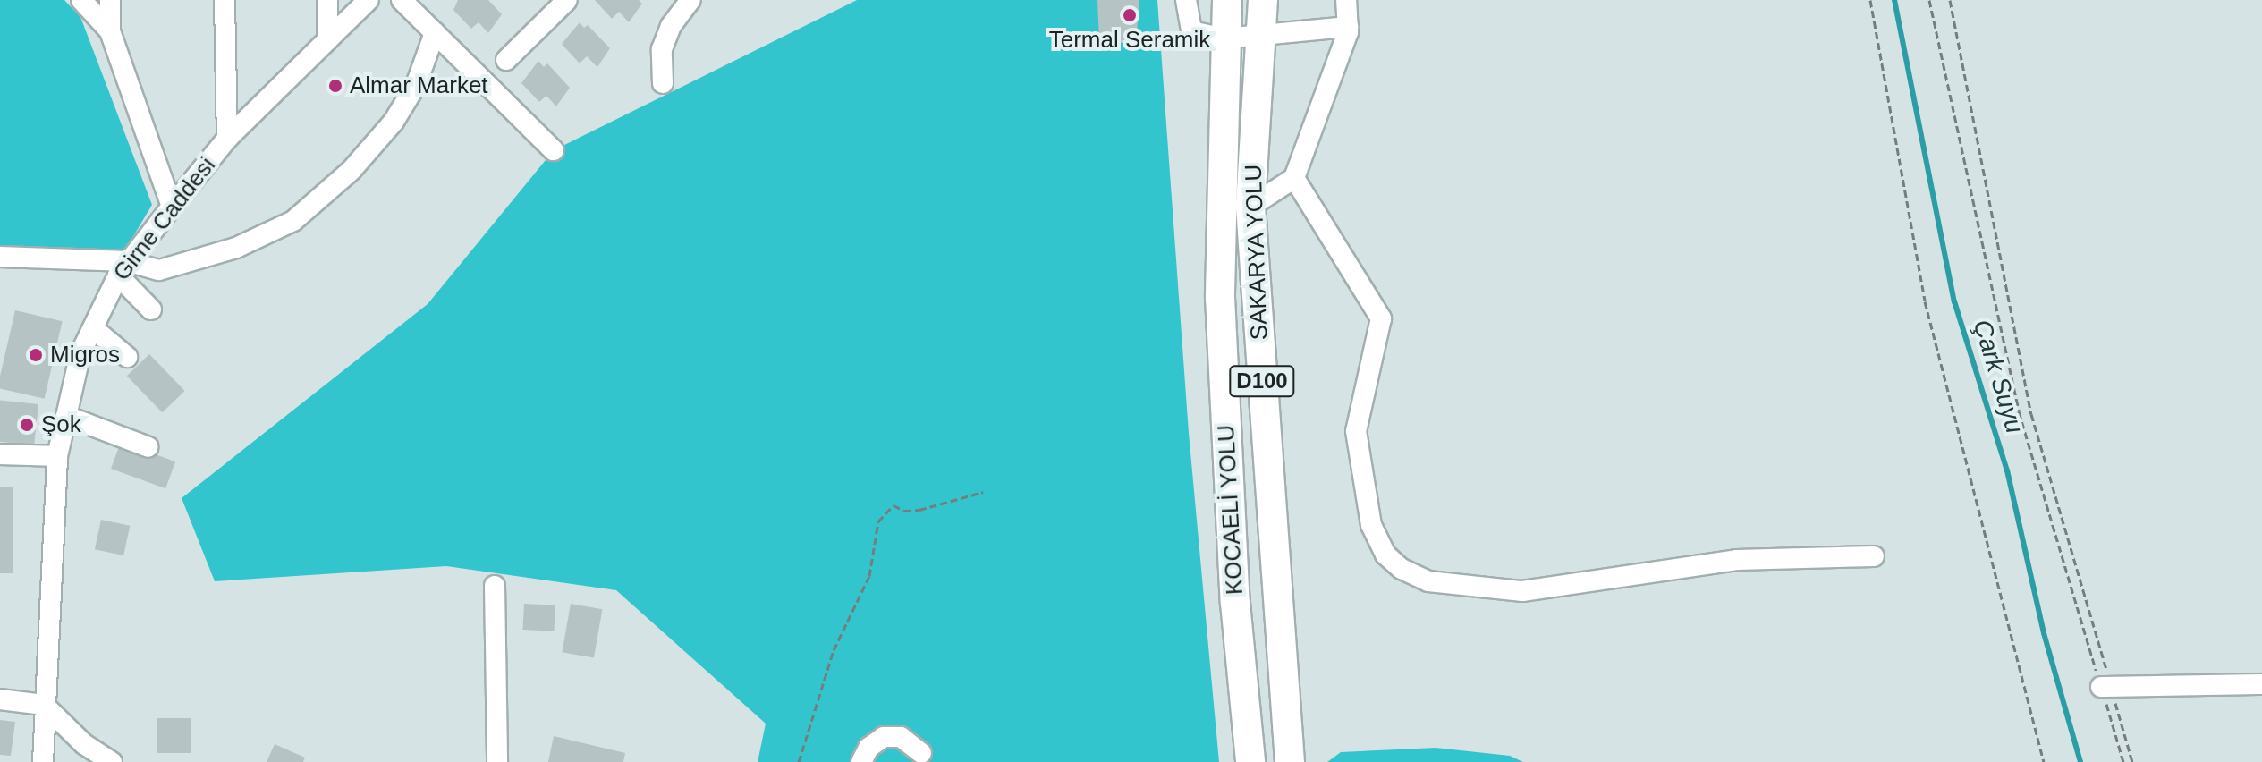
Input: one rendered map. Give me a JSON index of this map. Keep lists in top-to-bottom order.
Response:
{
  "streets": {
    "highway": ["SAKARYA YOLU", "D100", "KOCAELİ YOLU"],
    "street": ["Girne Caddesi"]
  },
  "water": ["Çark Suyu"],
  "places": [
    "Termal Seramik",
    "Almar Market",
    "Migros",
    "Şok"
  ]
}
